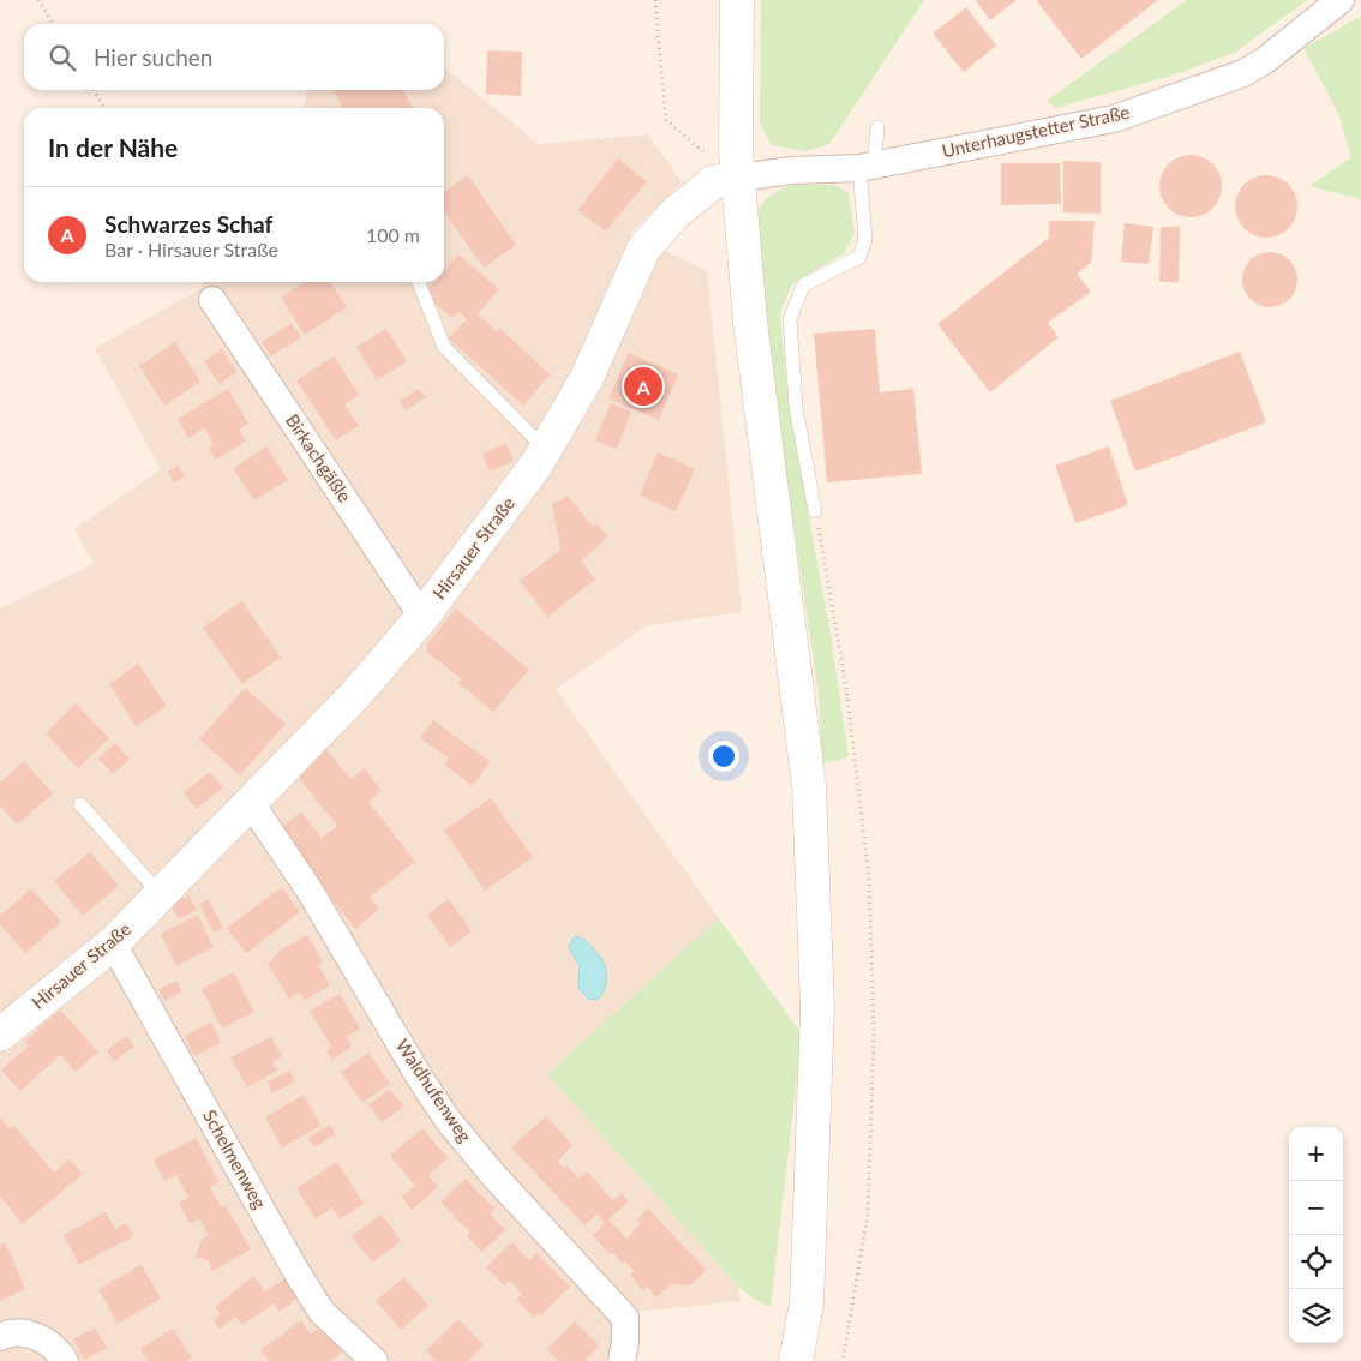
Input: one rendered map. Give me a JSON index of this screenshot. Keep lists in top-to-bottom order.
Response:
{
  "streets": {
    "main road": ["Hirsauer Straße"],
    "street": [
      "Unterhaugstetter Straße",
      "Birkachgäßle",
      "Waldhufenweg",
      "Schelmenweg"
    ]
  },
  "crossings": [
    ["Unterhaugstetter Straße", "Hirsauer Straße"],
    ["Birkachgäßle", "Hirsauer Straße"],
    ["Hirsauer Straße", "Waldhufenweg"],
    ["Hirsauer Straße", "Schelmenweg"]
  ],
  "page": {
    "search": "Hier suchen",
    "heading": "In der Nähe",
    "list": [
      {
        "mark": "A",
        "name": "Schwarzes Schaf",
        "note": "Bar · Hirsauer Straße",
        "value": "100 m"
      }
    ],
    "pins": "A",
    "map_buttons": ["+", "−"]
  }
}
